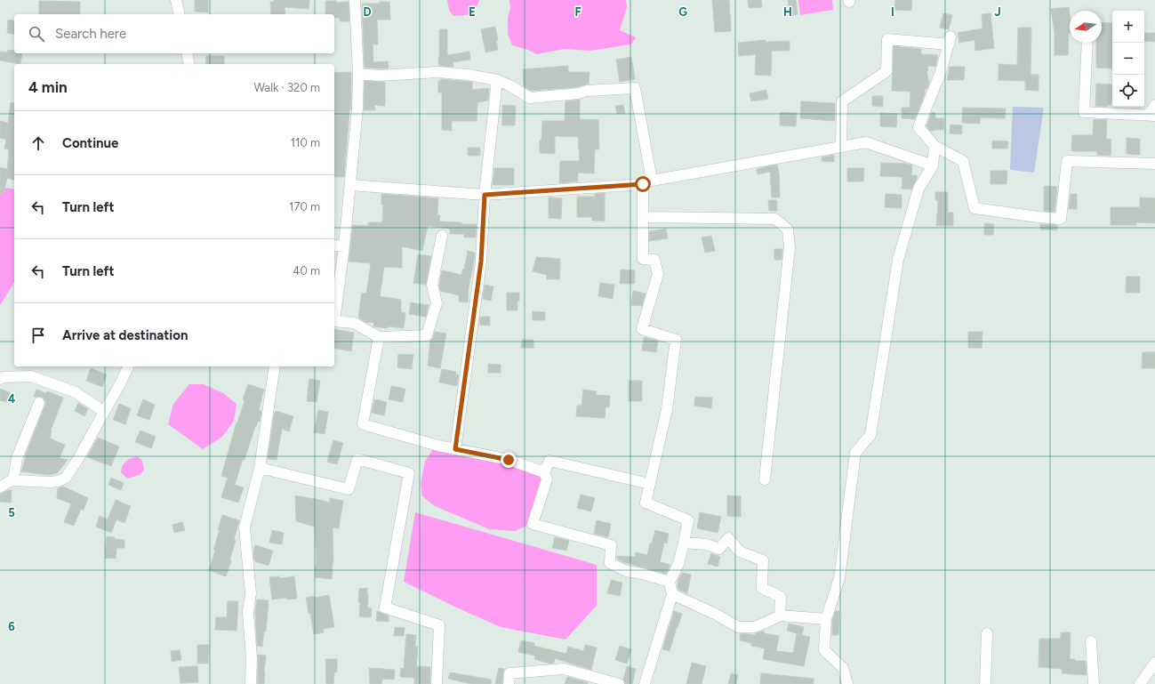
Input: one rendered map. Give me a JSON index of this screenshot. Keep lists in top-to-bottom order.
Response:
{
  "north": "left",
  "page": {
    "map_buttons": ["+", "−"],
    "search": "Search here",
    "heading": ["4 min", "Walk · 320 m"],
    "list": [
      ["Continue", "110 m"],
      ["Turn left", "170 m"],
      ["Turn left", "40 m"],
      "Arrive at destination"
    ]
  },
  "grid": {
    "columns": [
      "D",
      "E",
      "F",
      "G",
      "H",
      "I",
      "J"
    ],
    "rows": ["4", "5", "6"]
  }
}
